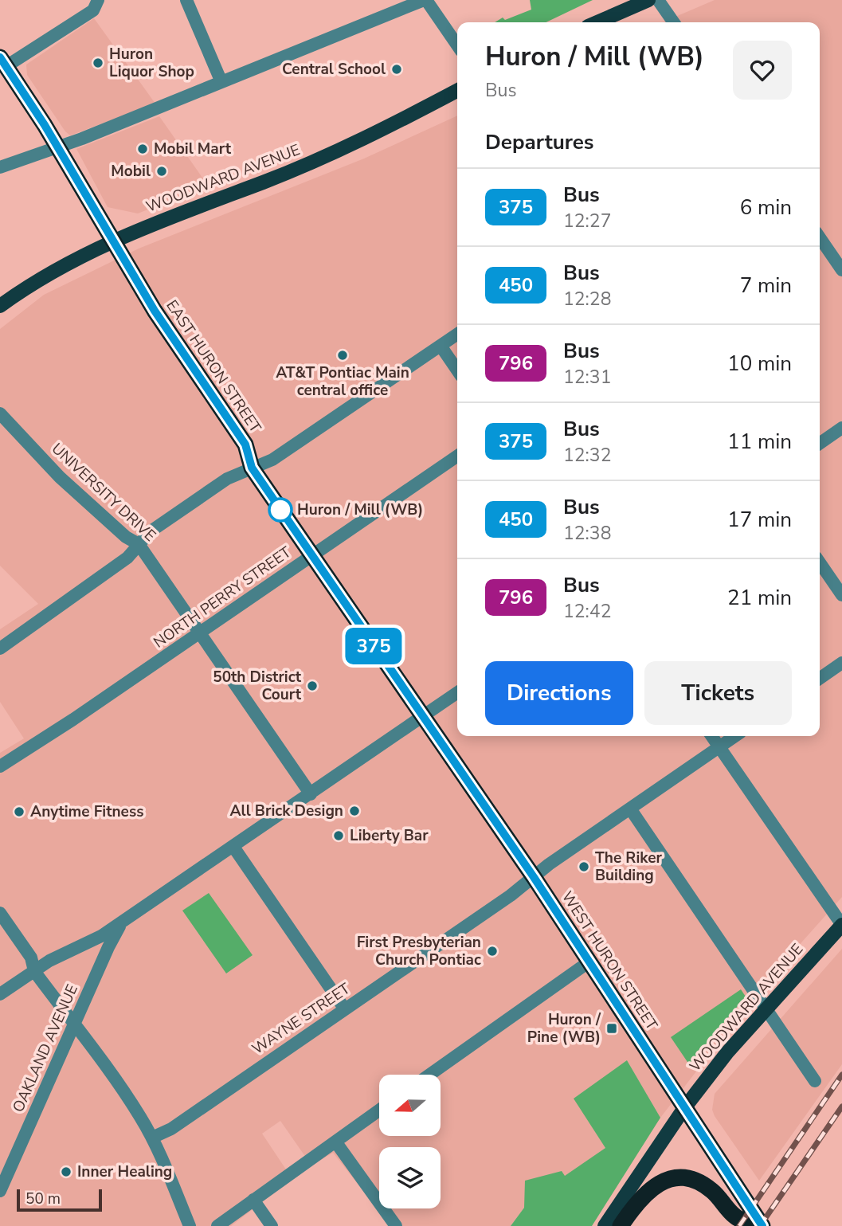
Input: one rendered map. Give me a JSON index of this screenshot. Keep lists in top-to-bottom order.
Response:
{
  "streets": {
    "highway": ["EAST HURON STREET", "WEST HURON STREET"],
    "main road": ["WOODWARD AVENUE"],
    "street": [
      "UNIVERSITY DRIVE",
      "NORTH PERRY STREET",
      "WAYNE STREET",
      "OAKLAND AVENUE"
    ]
  },
  "crossings": [
    ["WOODWARD AVENUE", "EAST HURON STREET"],
    ["WOODWARD AVENUE", "WEST HURON STREET"],
    ["EAST HURON STREET", "NORTH PERRY STREET"],
    ["EAST HURON STREET", "WEST HURON STREET"],
    ["UNIVERSITY DRIVE", "NORTH PERRY STREET"],
    ["WEST HURON STREET", "WAYNE STREET"]
  ],
  "places": {
    "other": [
      "Huron Liquor Shop",
      "Central School",
      "Mobil Mart",
      "Mobil",
      "AT&T Pontiac Main central office",
      "Huron / Mill (WB)",
      "50th District Court",
      "All Brick Design",
      "Anytime Fitness",
      "Liberty Bar",
      "The Riker Building",
      "First Presbyterian Church Pontiac",
      "Inner Healing"
    ],
    "transit": ["Huron / Pine (WB)"]
  },
  "lines": ["bus line 375"],
  "scale_bar": "50 m",
  "north": "left",
  "page": {
    "on_map": "375",
    "heading": [
      ["Huron / Mill (WB)", "Bus"],
      "Departures"
    ],
    "list": [
      {
        "mark": "375",
        "name": "Bus",
        "note": "12:27",
        "value": "6 min"
      },
      {
        "mark": "450",
        "name": "Bus",
        "note": "12:28",
        "value": "7 min"
      },
      {
        "mark": "796",
        "name": "Bus",
        "note": "12:31",
        "value": "10 min"
      },
      {
        "mark": "375",
        "name": "Bus",
        "note": "12:32",
        "value": "11 min"
      },
      {
        "mark": "450",
        "name": "Bus",
        "note": "12:38",
        "value": "17 min"
      },
      {
        "mark": "796",
        "name": "Bus",
        "note": "12:42",
        "value": "21 min"
      }
    ],
    "buttons": ["Directions", "Tickets"],
    "scale": "50 m"
  }
}
